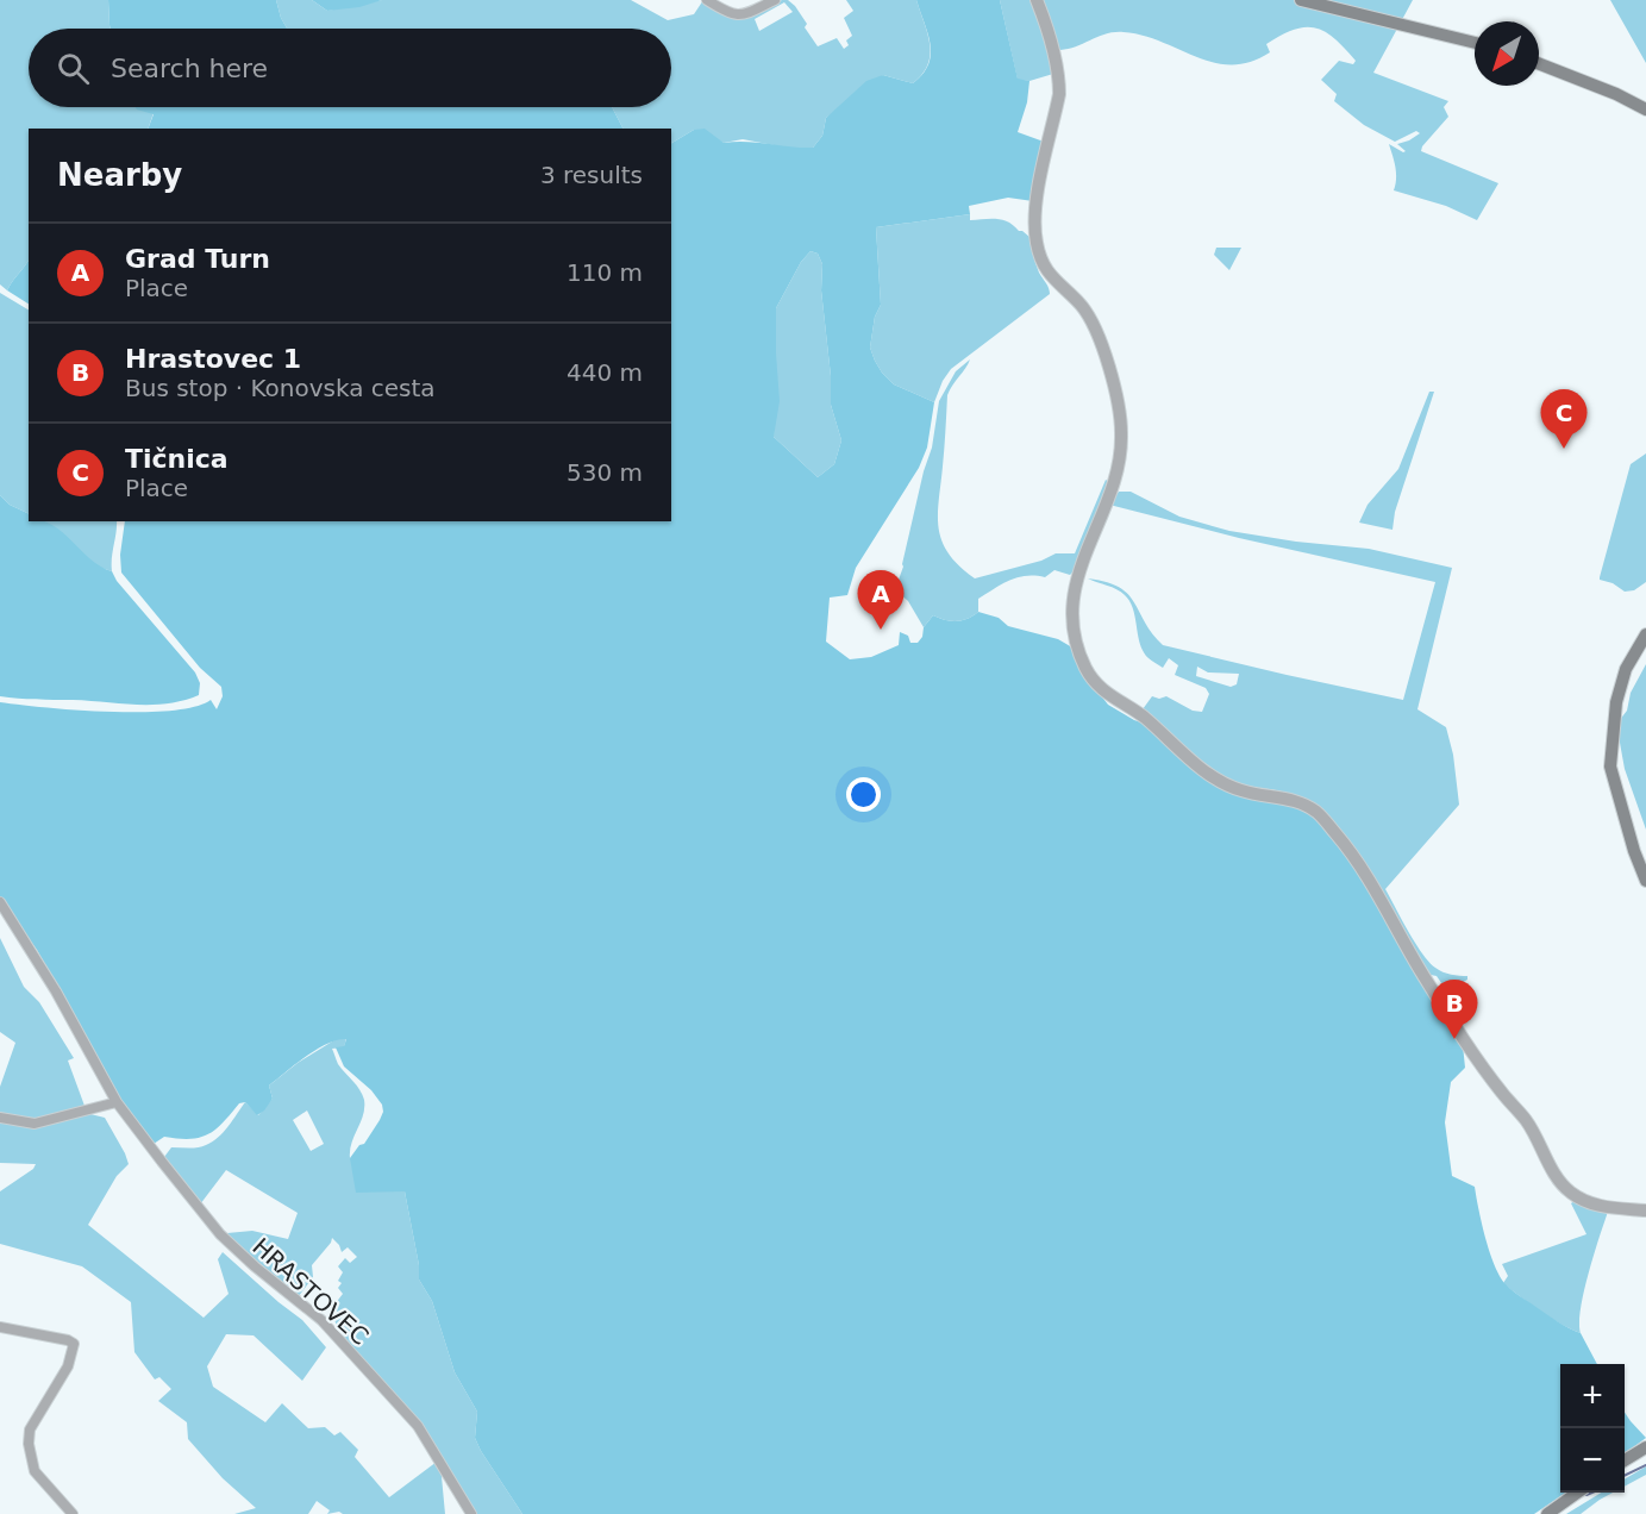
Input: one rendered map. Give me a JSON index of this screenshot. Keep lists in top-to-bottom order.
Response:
{
  "streets": {
    "street": ["HRASTOVEC"]
  },
  "north": "bottom left",
  "page": {
    "search": "Search here",
    "heading": ["Nearby", "3 results"],
    "list": [
      {
        "mark": "A",
        "name": "Grad Turn",
        "note": "Place",
        "value": "110 m"
      },
      {
        "mark": "B",
        "name": "Hrastovec 1",
        "note": "Bus stop · Konovska cesta",
        "value": "440 m"
      },
      {
        "mark": "C",
        "name": "Tičnica",
        "note": "Place",
        "value": "530 m"
      }
    ],
    "pins": ["C", "A", "B"],
    "map_buttons": ["+", "−"]
  }
}
